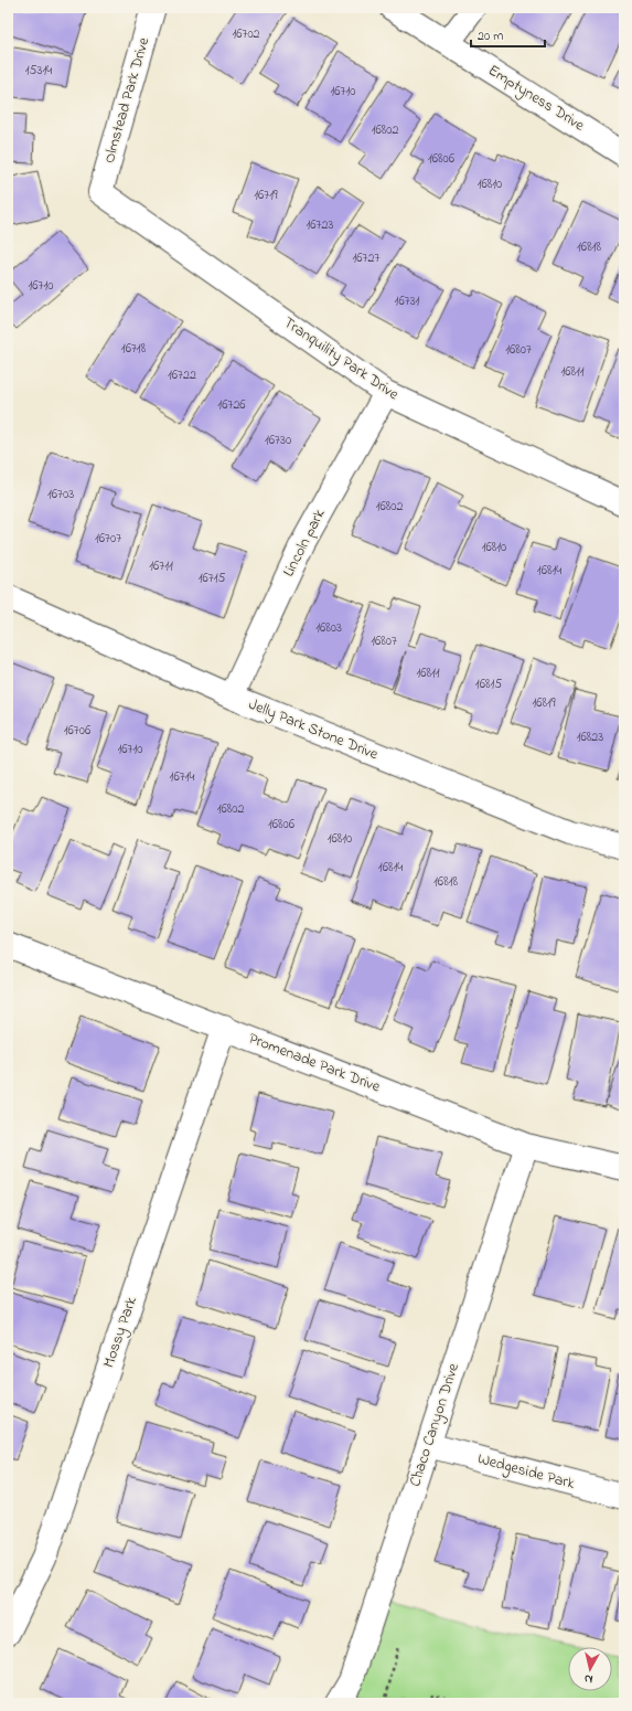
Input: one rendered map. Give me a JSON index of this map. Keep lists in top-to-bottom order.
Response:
{
  "streets": {
    "street": [
      "Emptyness Drive",
      "Olmstead Park Drive",
      "Tranquility Park Drive",
      "Lincoln park",
      "Jelly Park Stone Drive",
      "Promenade Park Drive",
      "Mossy Park",
      "Chaco Canyon Drive",
      "Wedgeside Park"
    ]
  },
  "crossings": [
    ["Olmstead Park Drive", "Tranquility Park Drive"],
    ["Tranquility Park Drive", "Lincoln park"],
    ["Lincoln park", "Jelly Park Stone Drive"],
    ["Promenade Park Drive", "Mossy Park"],
    ["Promenade Park Drive", "Chaco Canyon Drive"],
    ["Chaco Canyon Drive", "Wedgeside Park"]
  ],
  "house_numbers": [
    "16702",
    "15314",
    "16710",
    "16802",
    "16806",
    "16810",
    "16719",
    "16723",
    "16818",
    "16727",
    "16710",
    "16731",
    "16718",
    "16807",
    "16811",
    "16722",
    "16726",
    "16730",
    "16703",
    "16802",
    "16707",
    "16810",
    "16711",
    "16814",
    "16715",
    "16803",
    "16807",
    "16811",
    "16815",
    "16819",
    "16706",
    "16823",
    "16710",
    "16714",
    "16802",
    "16806",
    "16810",
    "16814",
    "16818"
  ],
  "scale_bar": "20 m",
  "north": "bottom"
}
